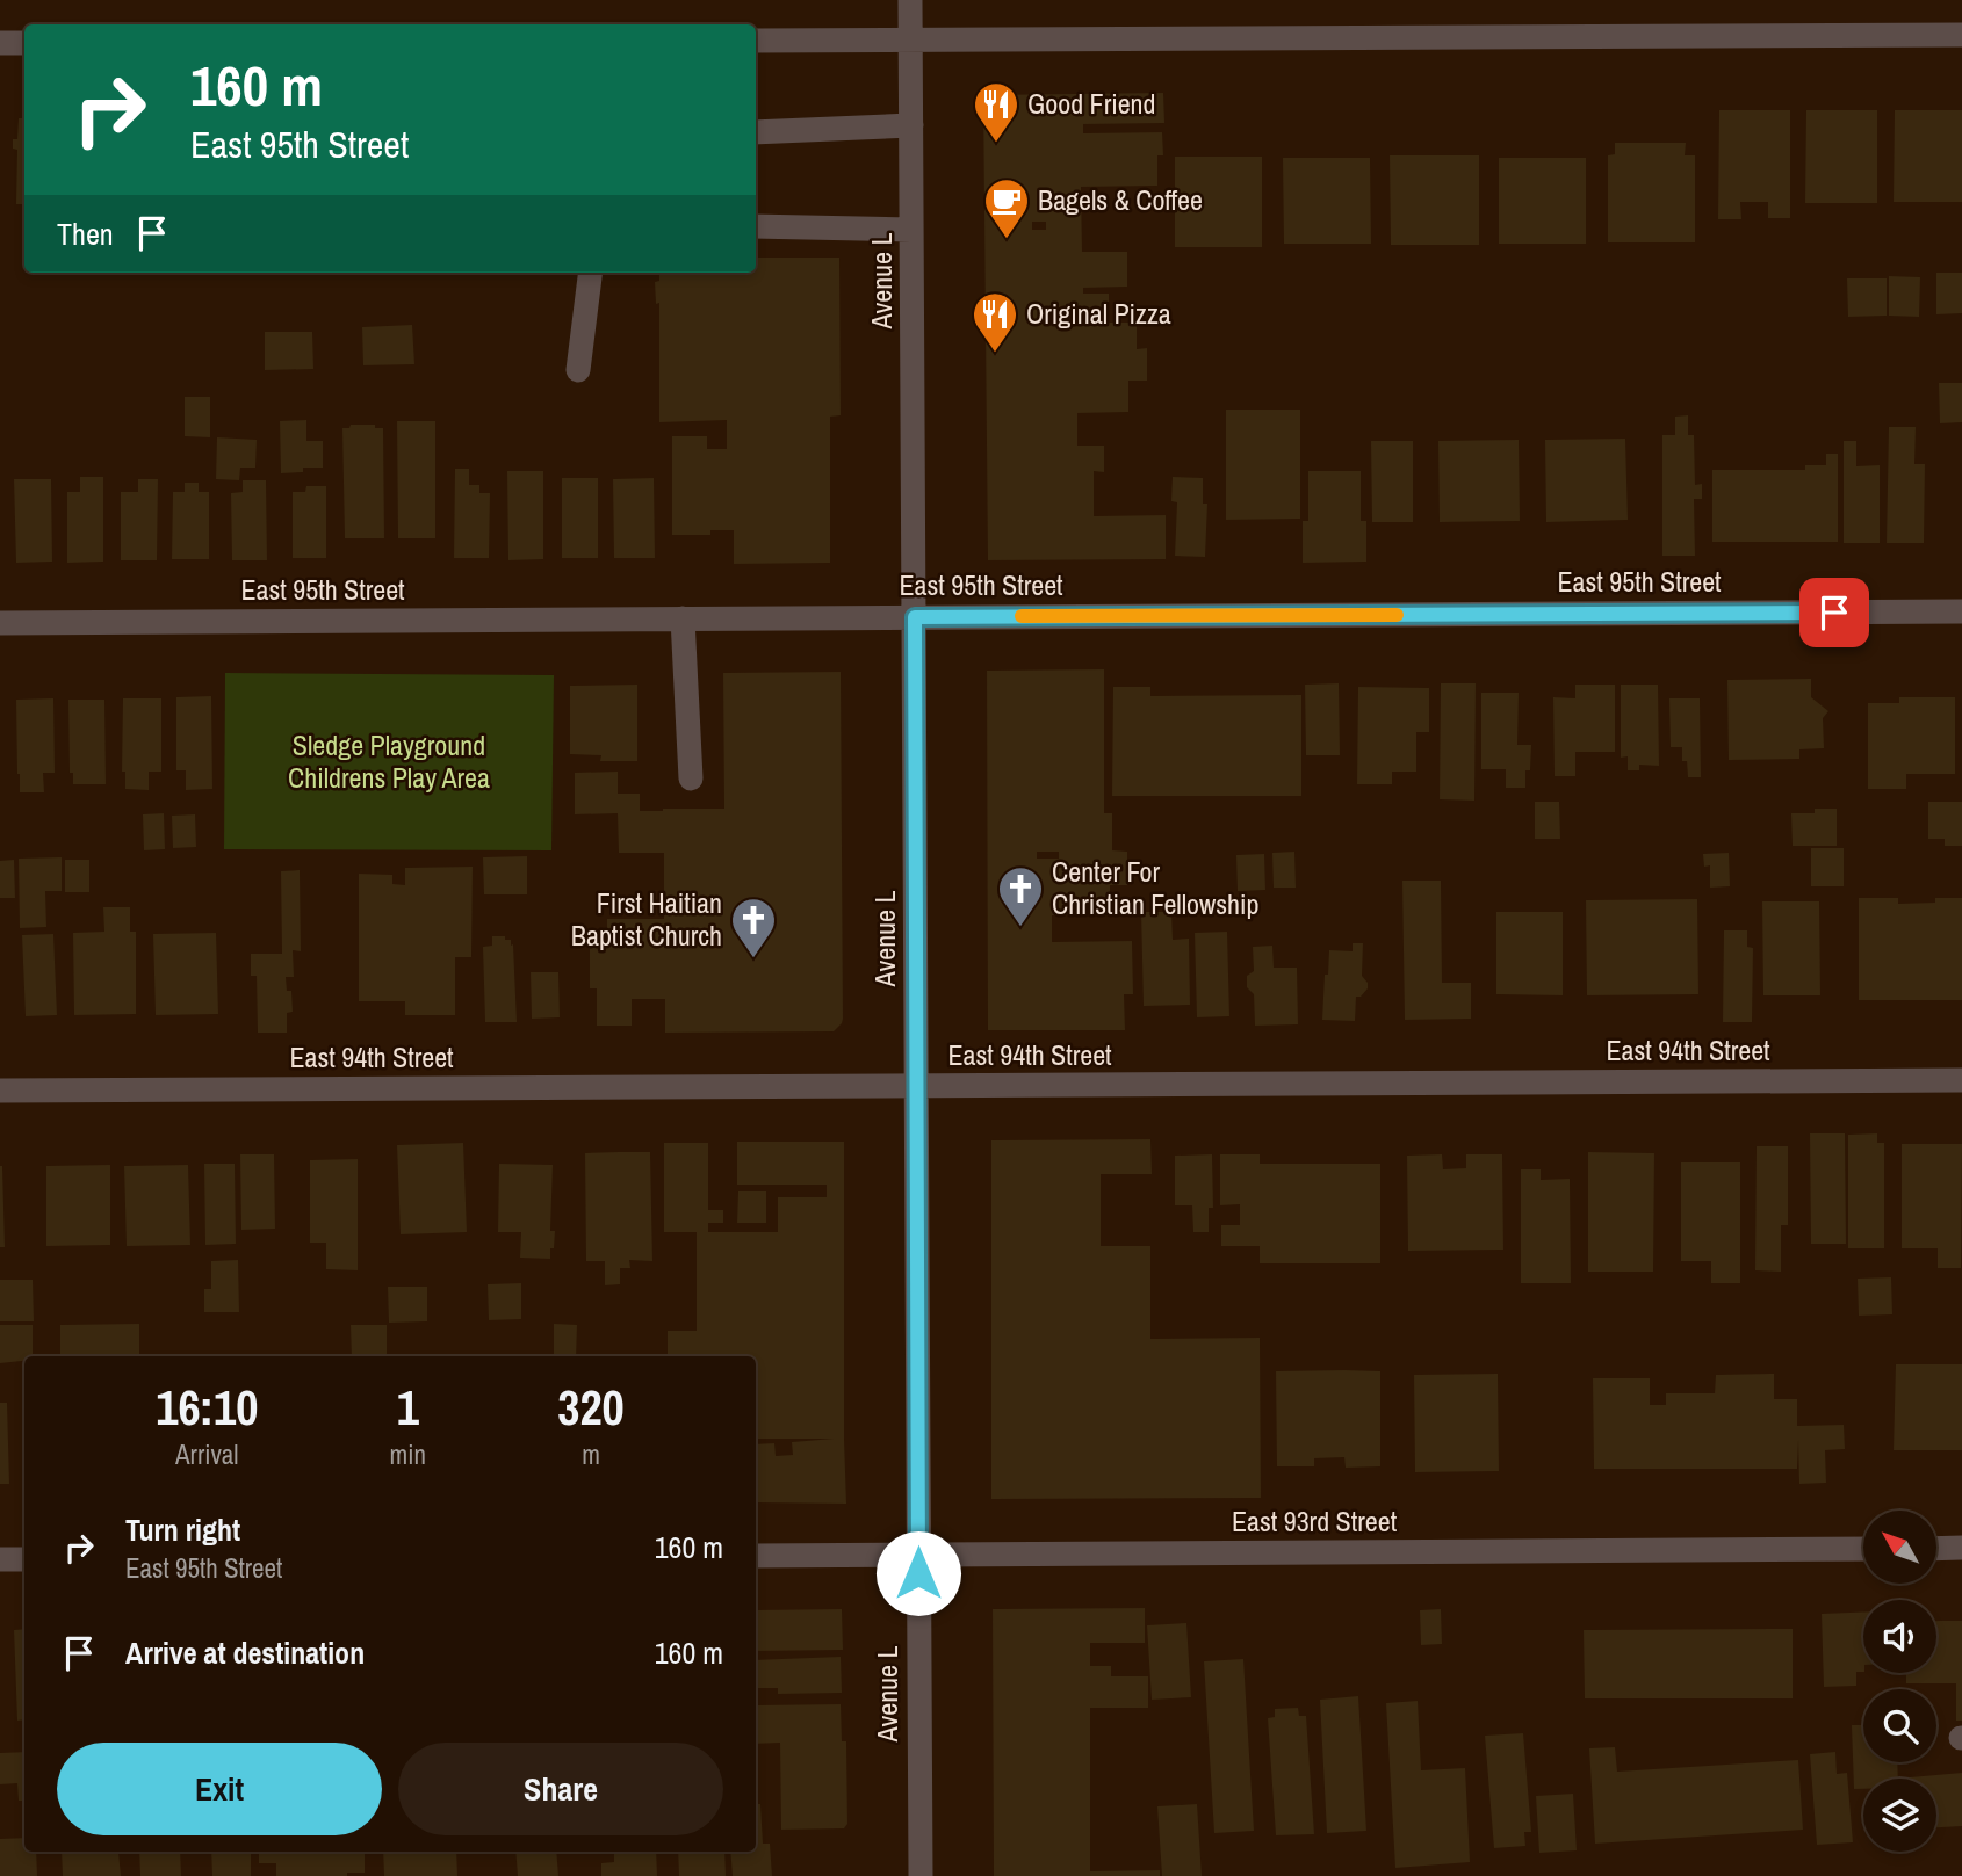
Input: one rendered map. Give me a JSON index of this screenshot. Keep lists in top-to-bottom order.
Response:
{
  "streets": {
    "street": [
      "Avenue L",
      "East 95th Street",
      "East 94th Street",
      "East 93rd Street"
    ]
  },
  "crossings": [
    ["Avenue L", "East 95th Street"],
    ["Avenue L", "East 94th Street"],
    ["Avenue L", "East 93rd Street"]
  ],
  "parks": ["Sledge Playground Childrens Play Area"],
  "places": {
    "restaurant": ["Good Friend", "Original Pizza"],
    "cafe": ["Bagels & Coffee"],
    "church": ["Center For Christian Fellowship", "First Haitian Baptist Church"]
  },
  "north": "top left",
  "page": {
    "turn": ["160 m", "East 95th Street"],
    "then": "Then",
    "eta": [
      "16:10",
      "Arrival",
      "1",
      "min",
      "320",
      "m"
    ],
    "list": [
      {
        "name": "Turn right",
        "note": "East 95th Street",
        "value": "160 m"
      },
      {
        "name": "Arrive at destination",
        "value": "160 m"
      }
    ],
    "buttons": ["Exit", "Share"]
  }
}
